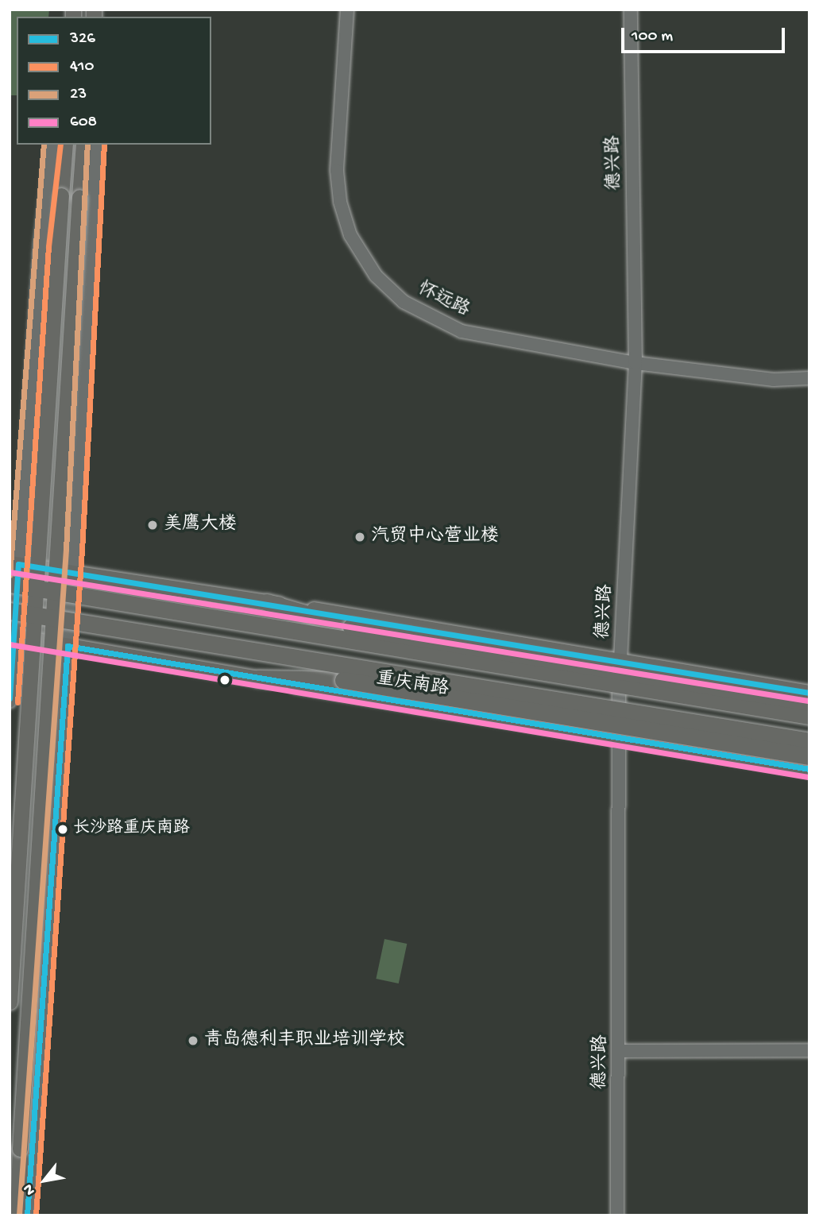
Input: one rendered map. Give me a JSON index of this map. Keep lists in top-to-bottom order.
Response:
{
  "streets": {
    "main road": ["重庆南路"],
    "street": ["德兴路", "怀远路"]
  },
  "crossings": [
    ["德兴路", "怀远路"],
    ["德兴路", "重庆南路"]
  ],
  "places": [
    "美鹰大楼",
    "汽贸中心营业楼",
    "长沙路重庆南路",
    "青岛德利丰职业培训学校"
  ],
  "lines": [
    "transit line 410",
    "transit line 23",
    "transit line 326",
    "transit line 608"
  ],
  "legend": [
    "326",
    "410",
    "23",
    "608"
  ],
  "scale_bar": "100 m",
  "north": "bottom left"
}
